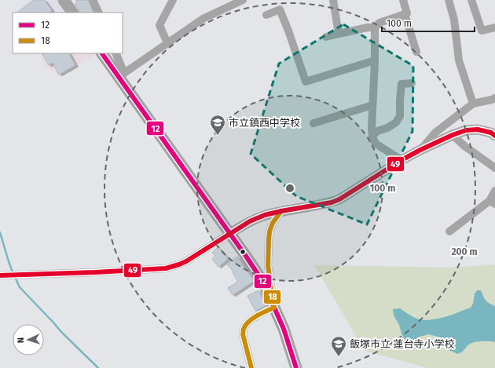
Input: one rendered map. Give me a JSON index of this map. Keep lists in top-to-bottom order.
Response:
{
  "places": {
    "school or university": ["市立鎮西中学校", "飯塚市立 蓮台寺小学校"]
  },
  "lines": ["transit line 12", "transit line 49", "transit line 18"],
  "legend": ["12", "18"],
  "scale_bar": "100 m",
  "north": "left",
  "rings": ["100 m", "200 m"]
}
